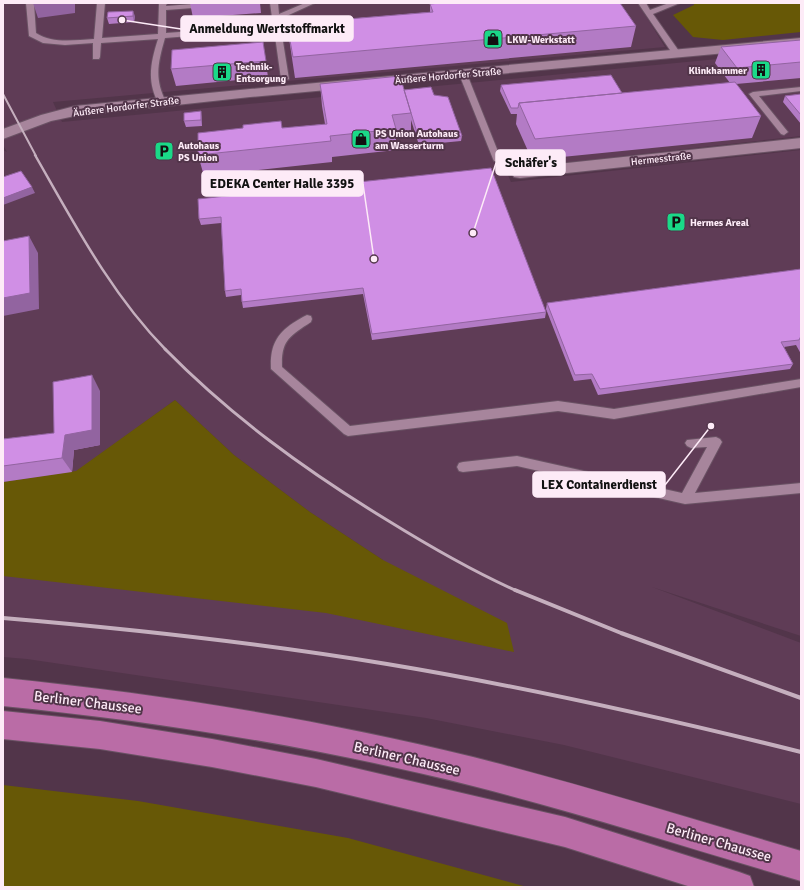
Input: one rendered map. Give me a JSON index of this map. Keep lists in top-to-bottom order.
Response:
{
  "streets": {
    "main road": ["Berliner Chaussee"],
    "street": ["Äußere Hordorfer Straße", "Hermesstraße"]
  },
  "places": {
    "other": [
      "Anmeldung Wertstoffmarkt",
      "Schäfer's",
      "EDEKA Center Halle 3395",
      "LEX Containerdienst"
    ],
    "shop": ["LKW-Werkstatt", "PS Union Autohaus am Wasserturm"],
    "building": ["Klinkhammer", "Technik- Entsorgung"],
    "parking": ["Autohaus PS Union", "Hermes Areal"]
  }
}
